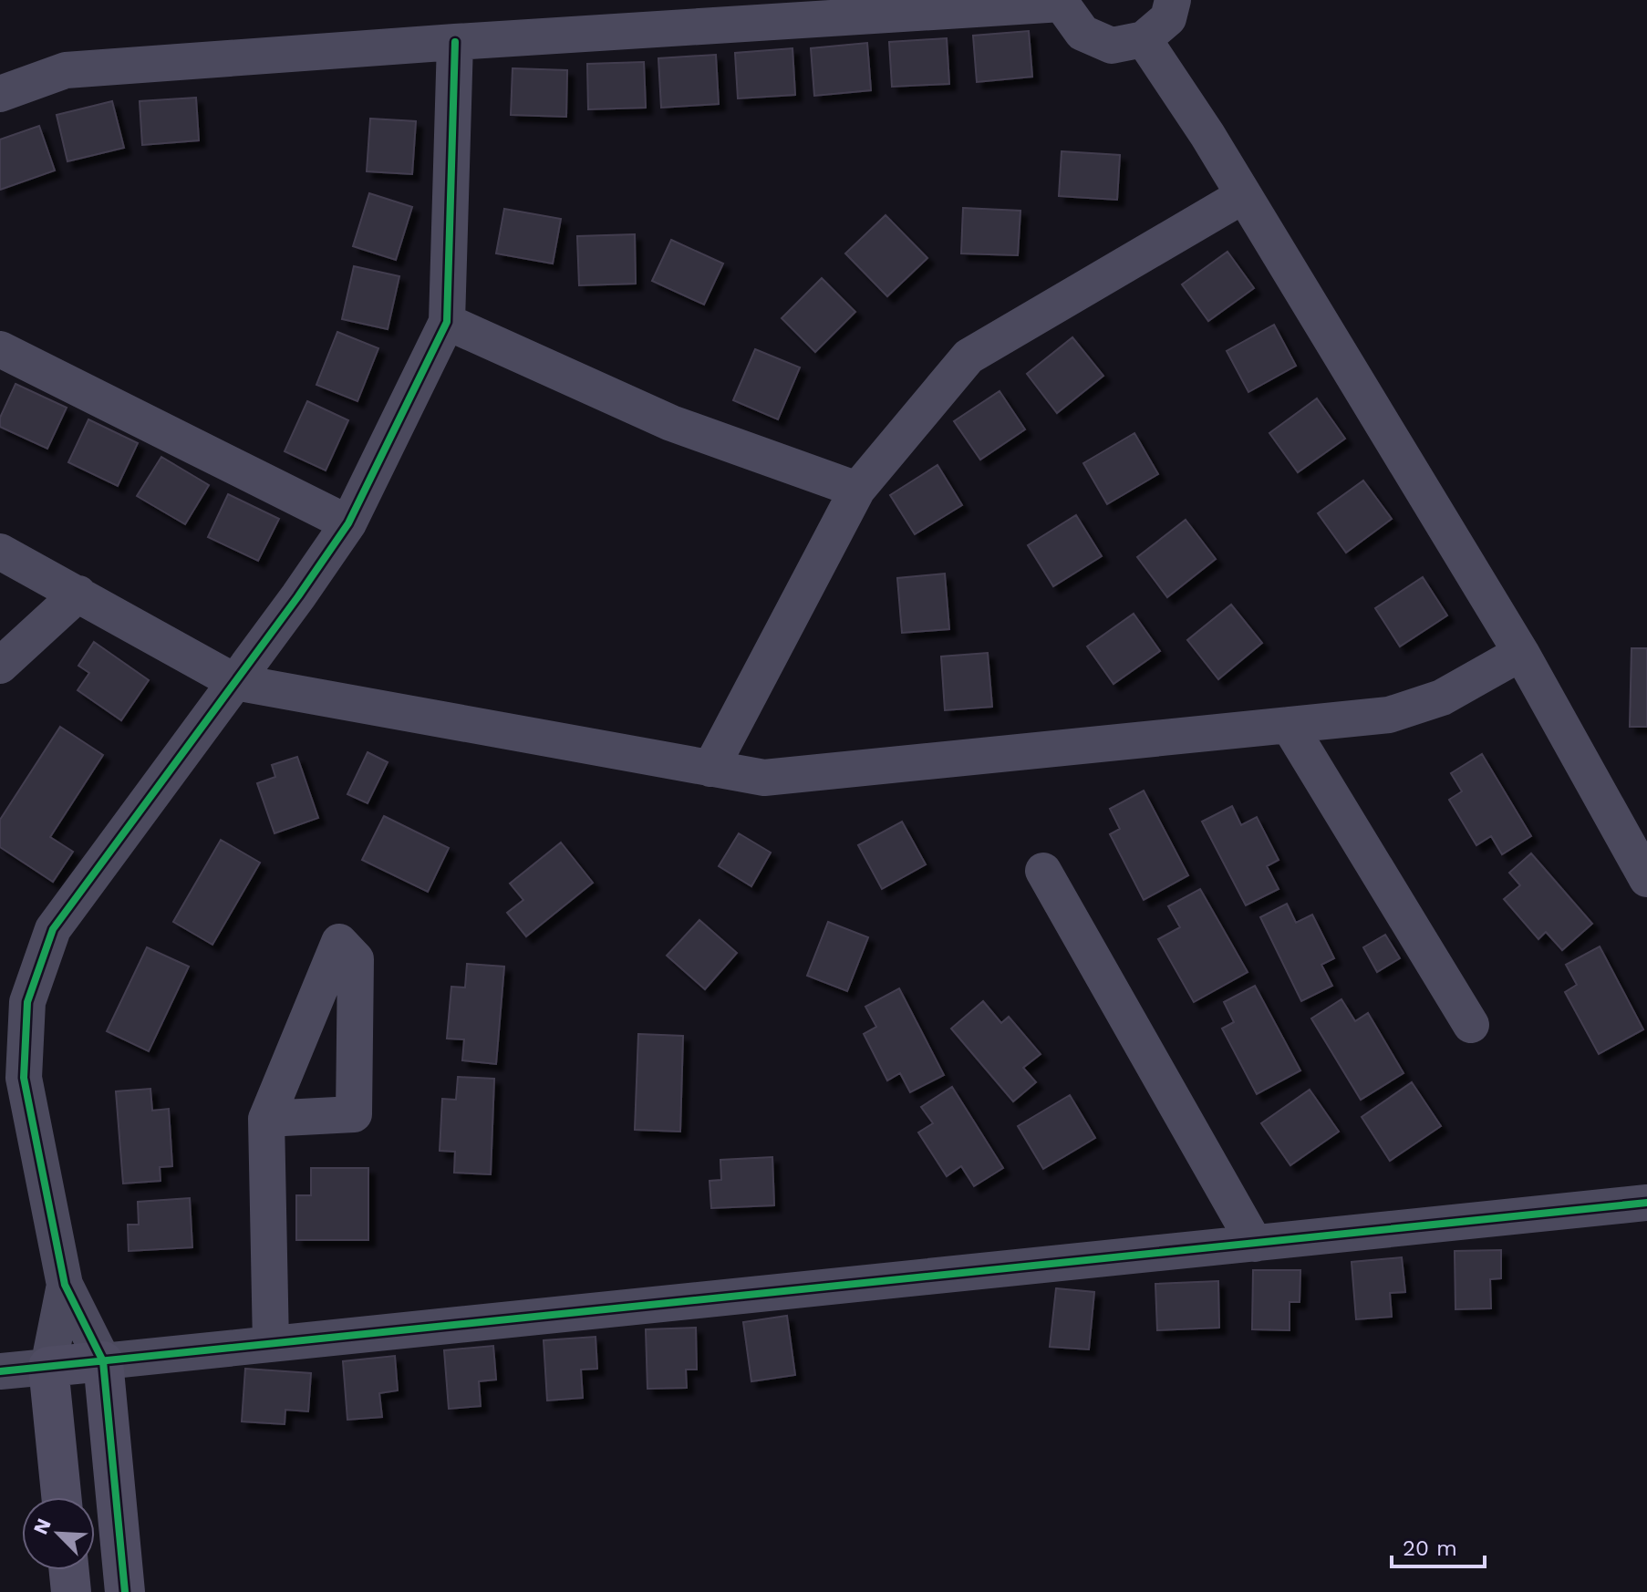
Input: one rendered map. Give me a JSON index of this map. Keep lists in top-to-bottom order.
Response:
{
  "scale_bar": "20 m",
  "north": "top left"
}
